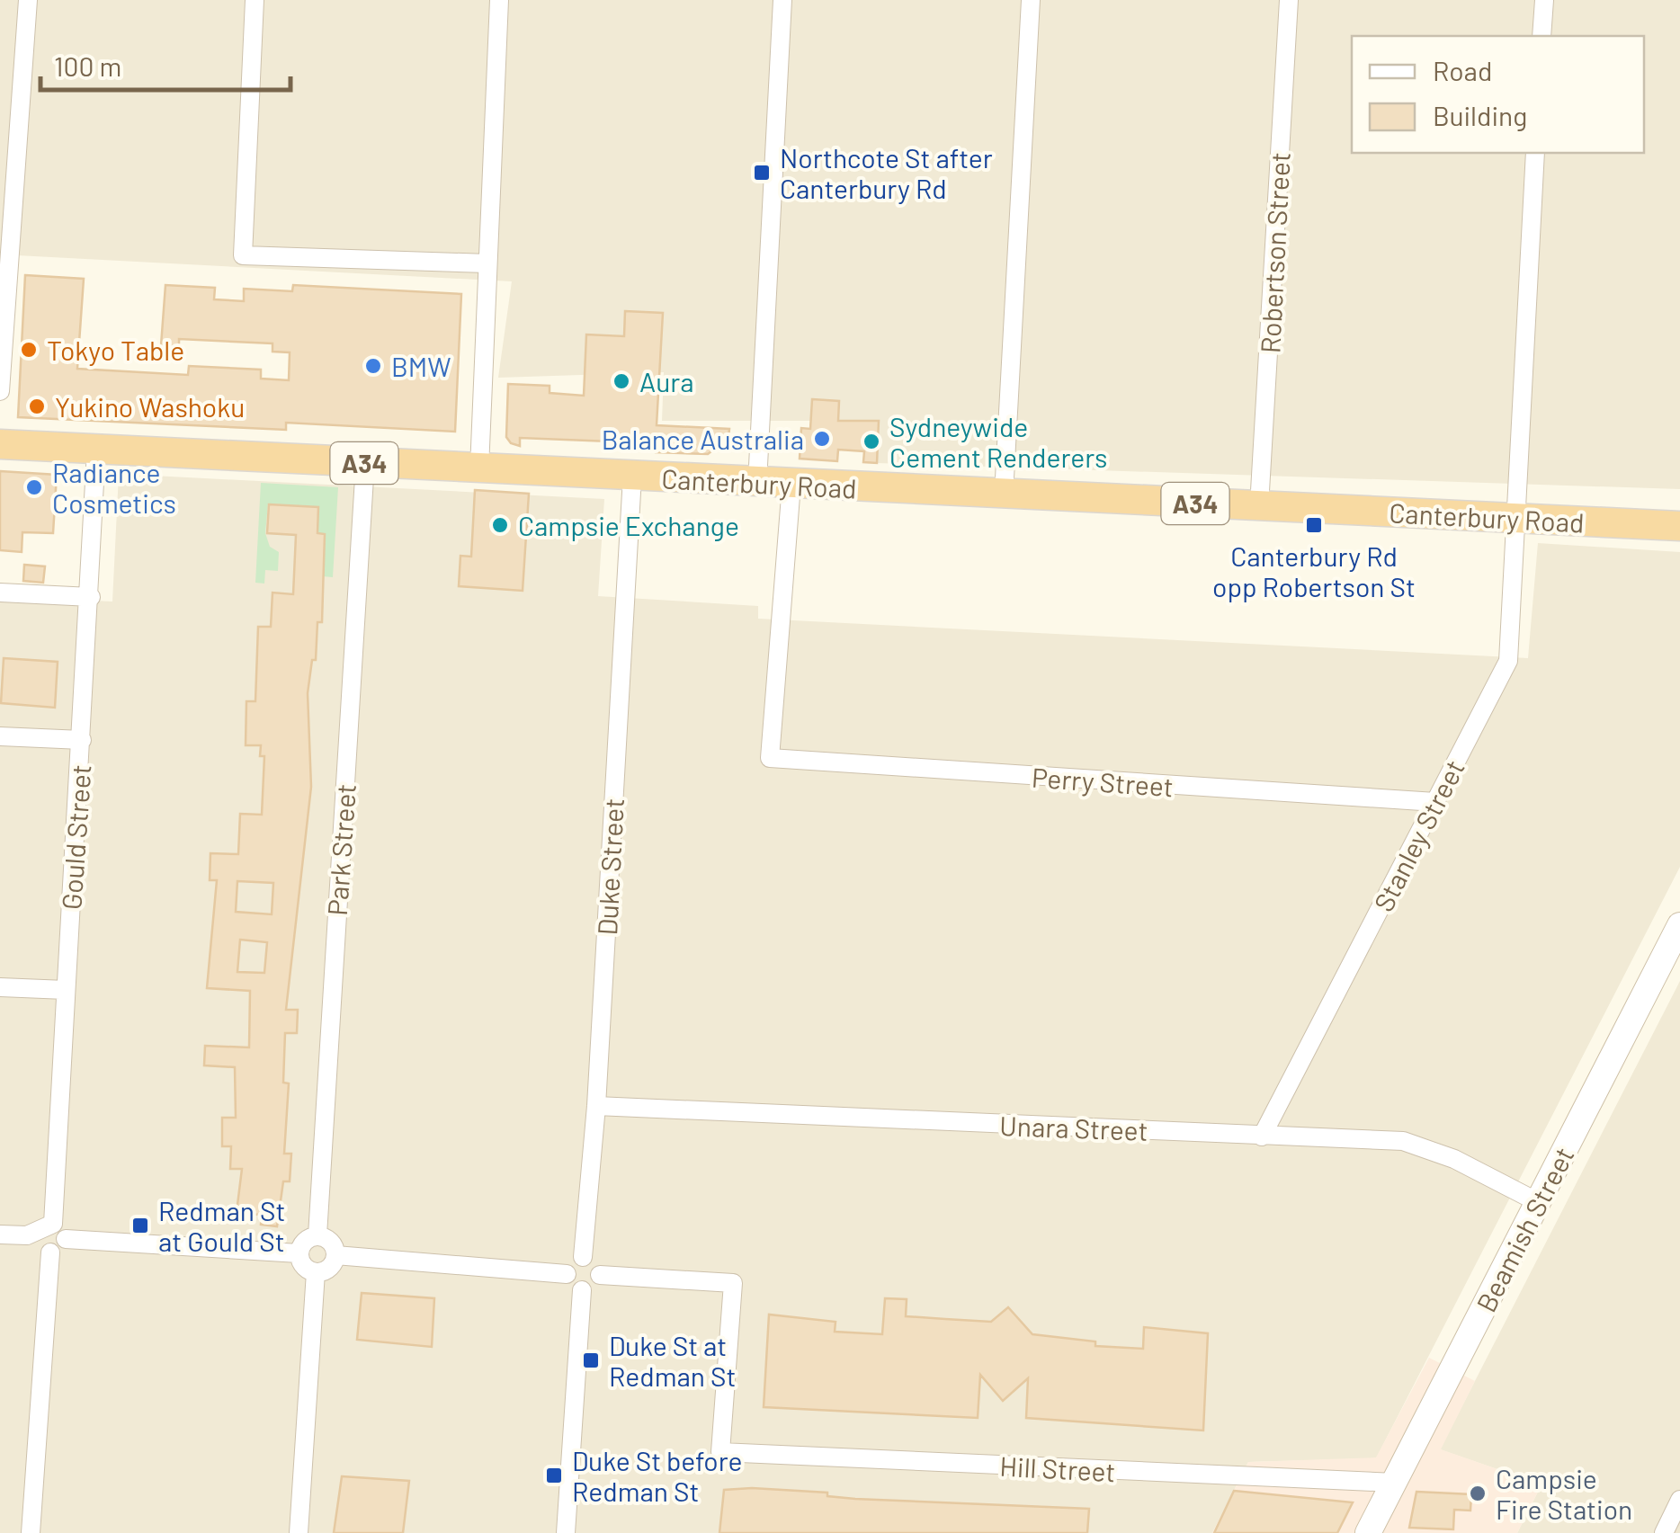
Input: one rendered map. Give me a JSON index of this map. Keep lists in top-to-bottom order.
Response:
{
  "streets": {
    "highway": ["A34", "Canterbury Road"],
    "main road": ["Beamish Street"],
    "street": [
      "Robertson Street",
      "Perry Street",
      "Stanley Street",
      "Gould Street",
      "Park Street",
      "Duke Street",
      "Unara Street",
      "Hill Street"
    ]
  },
  "crossings": [
    ["Robertson Street", "Canterbury Road"],
    ["Canterbury Road", "Perry Street"],
    ["Canterbury Road", "Stanley Street"],
    ["Canterbury Road", "Gould Street"],
    ["Canterbury Road", "Park Street"],
    ["Canterbury Road", "Duke Street"],
    ["Perry Street", "Stanley Street"],
    ["Stanley Street", "Unara Street"],
    ["Duke Street", "Unara Street"],
    ["Duke Street", "Hill Street"],
    ["Unara Street", "Beamish Street"],
    ["Beamish Street", "Hill Street"]
  ],
  "places": {
    "transit": [
      "Northcote St after Canterbury Rd",
      "Canterbury Rd opp Robertson St",
      "Redman St at Gould St",
      "Duke St at Redman St",
      "Duke St before Redman St"
    ],
    "other": [
      "Tokyo Table",
      "BMW",
      "Aura",
      "Yukino Washoku",
      "Balance Australia",
      "Sydneywide Cement Renderers",
      "Radiance Cosmetics",
      "Campsie Exchange",
      "Campsie Fire Station"
    ]
  },
  "legend": ["Road", "Building"],
  "scale_bar": "100 m"
}
